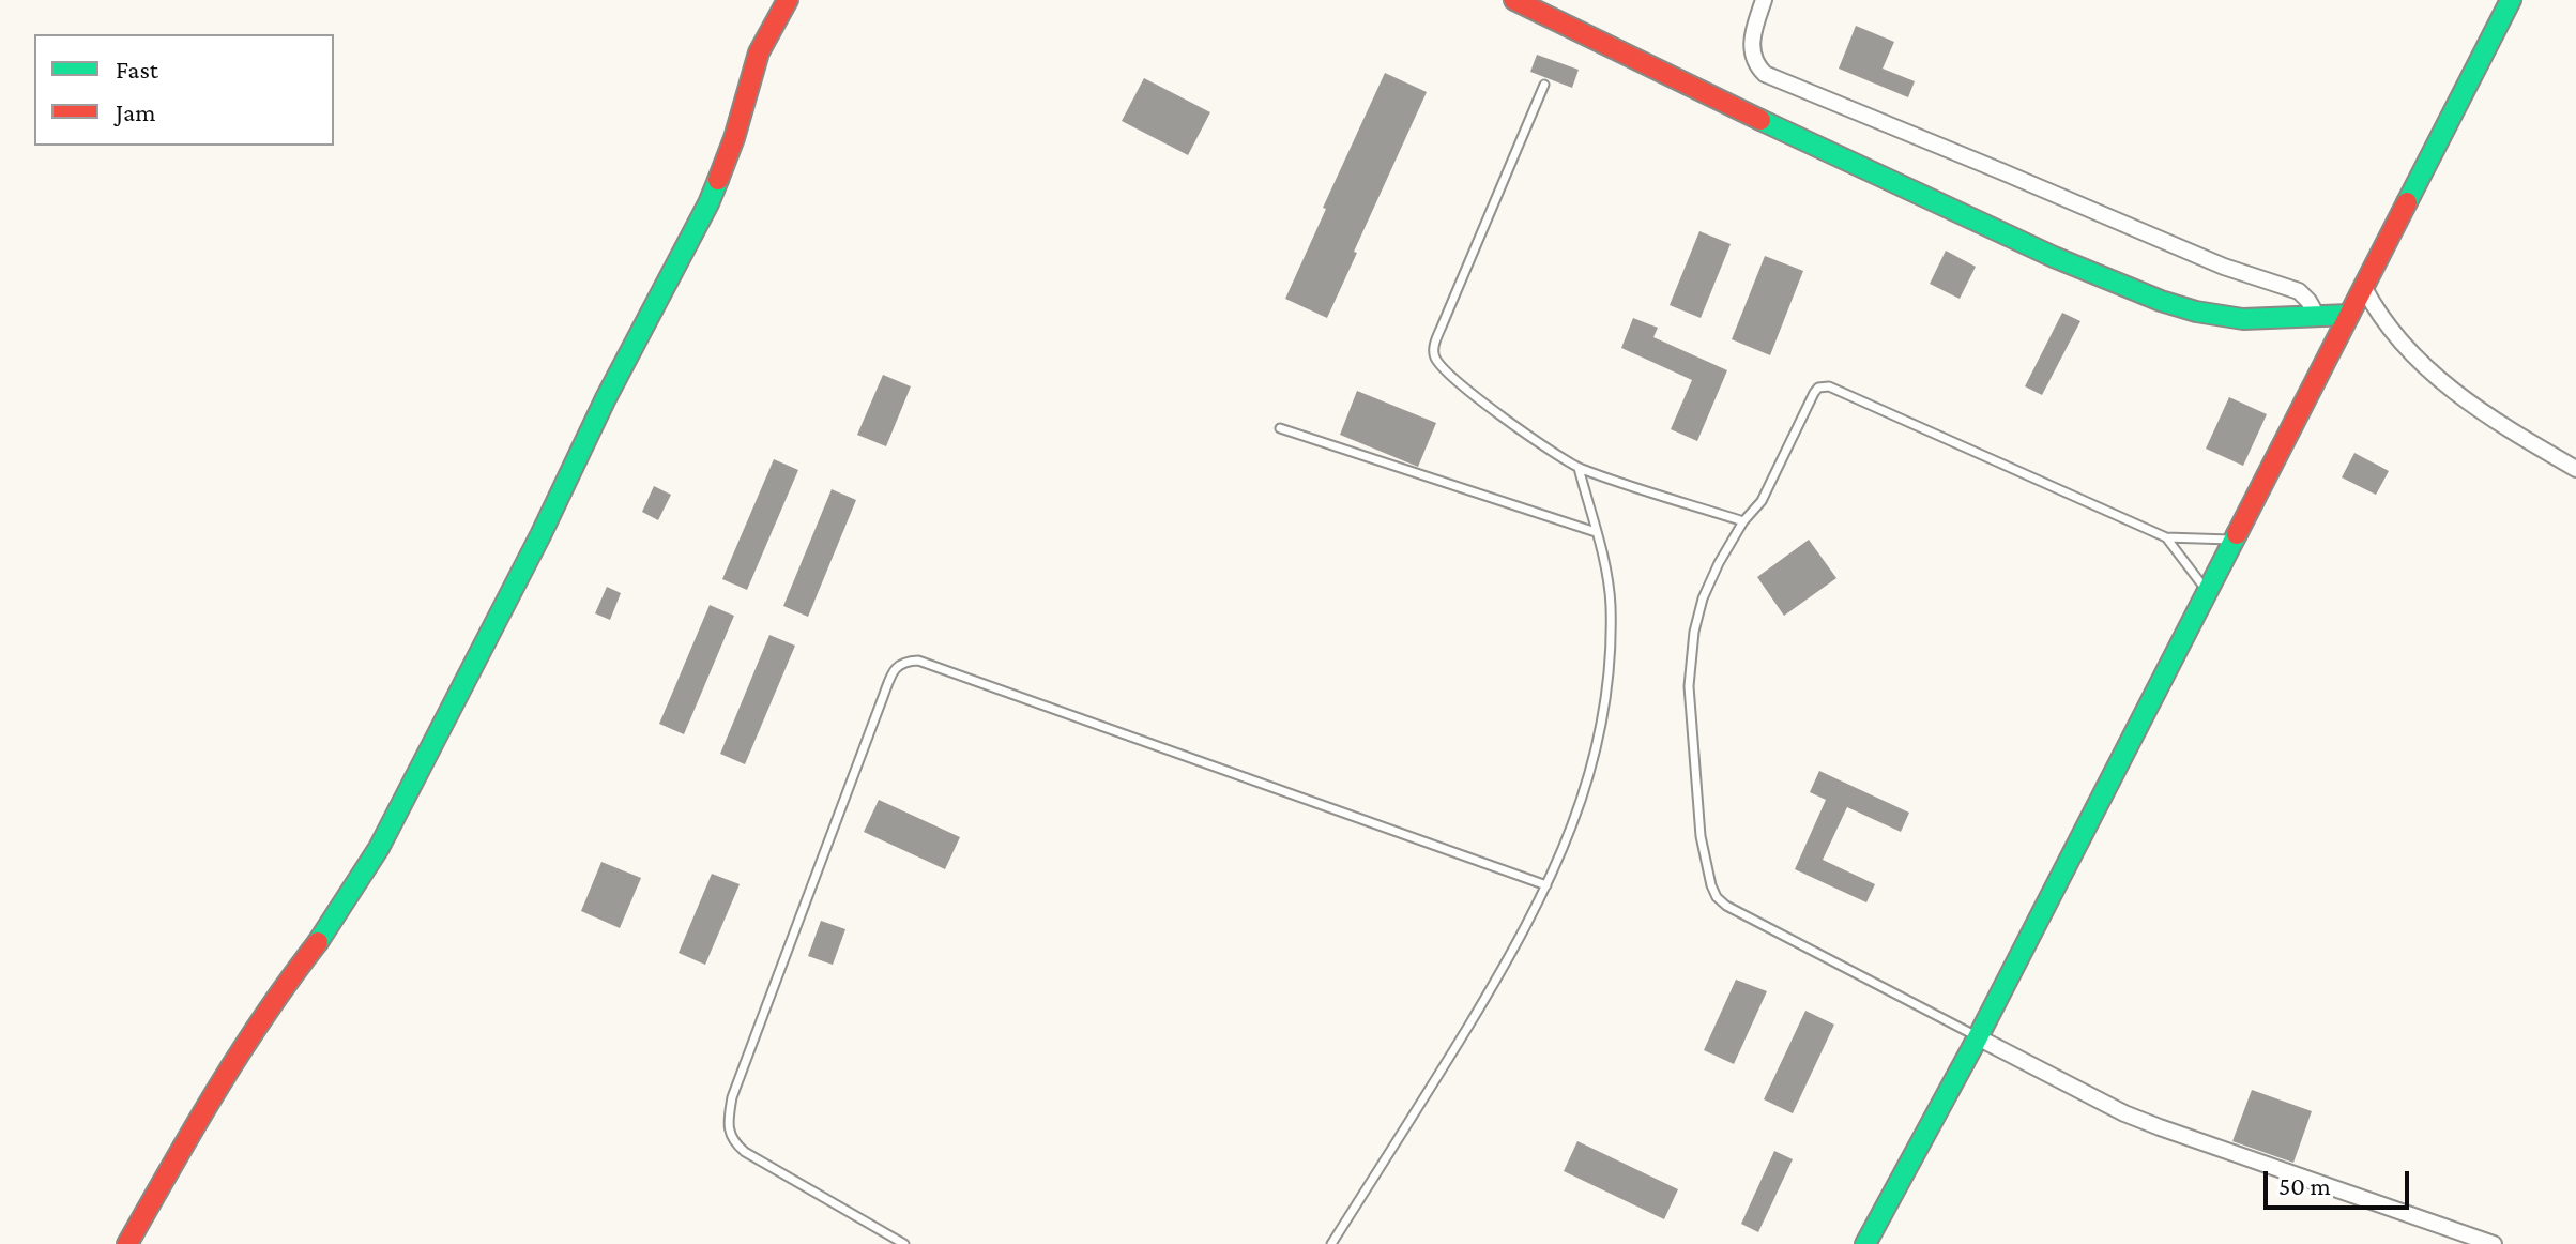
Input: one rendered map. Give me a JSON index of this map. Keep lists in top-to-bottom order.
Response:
{
  "legend": ["Fast", "Jam"],
  "scale_bar": "50 m"
}
